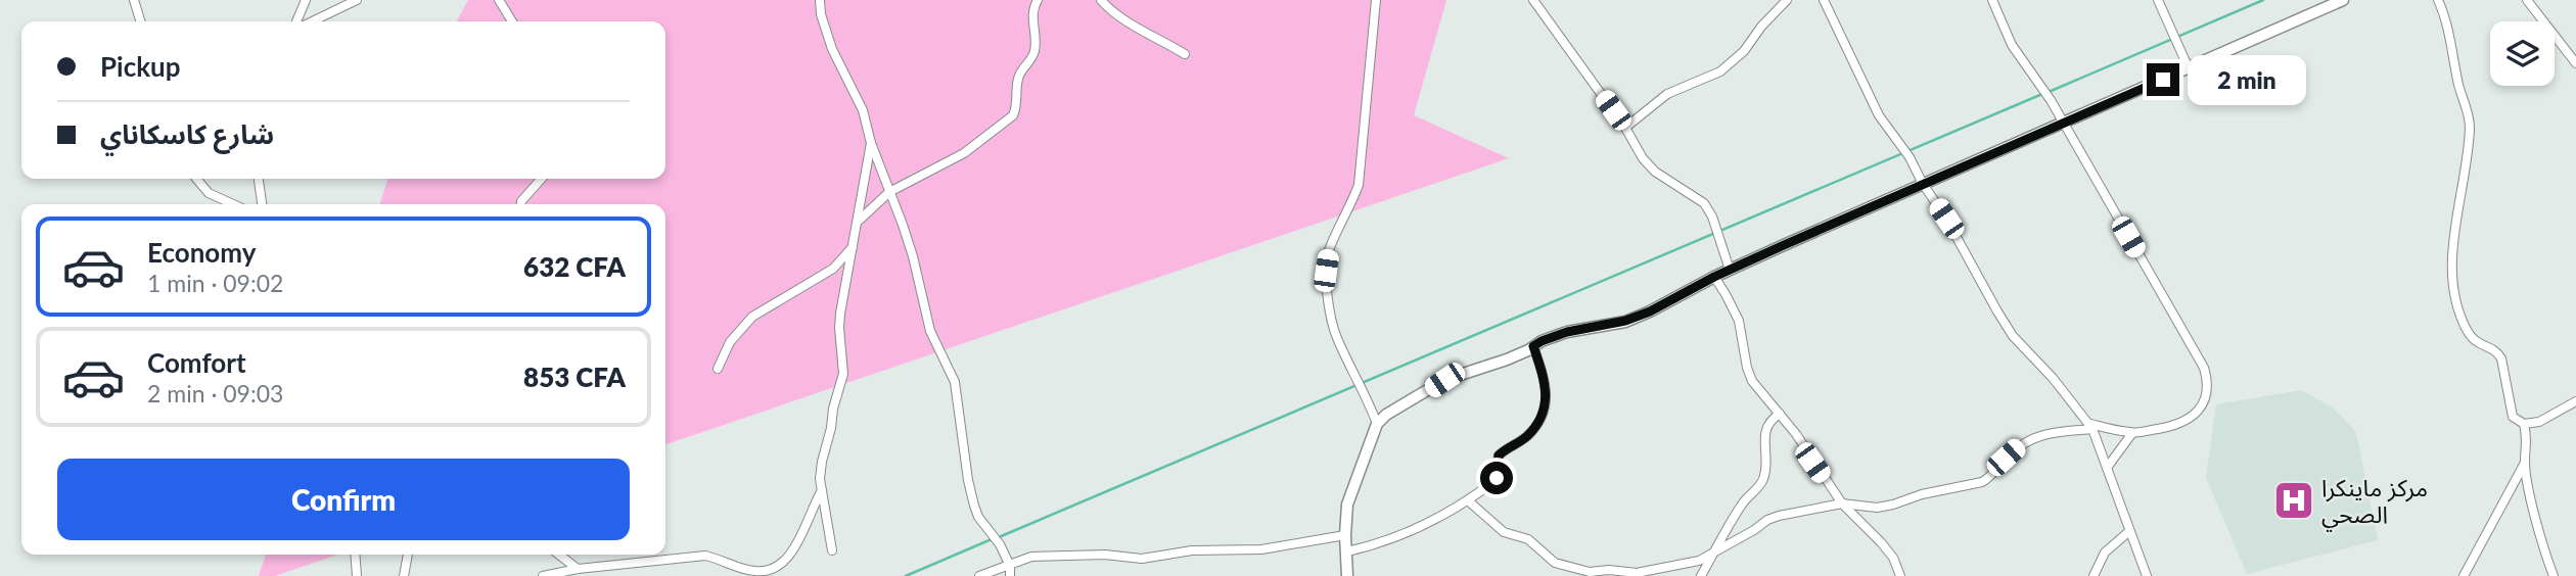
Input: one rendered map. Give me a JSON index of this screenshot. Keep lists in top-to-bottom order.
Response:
{
  "places": {
    "hospital": ["مركز ماينكرا الصحي"]
  },
  "page": {
    "banner": ["Pickup", "شارع كاسكاناي"],
    "bubble": "2 min",
    "list": [
      {
        "name": "Economy",
        "note": "1 min · 09:02",
        "value": "632 CFA"
      },
      {
        "name": "Comfort",
        "note": "2 min · 09:03",
        "value": "853 CFA"
      }
    ],
    "buttons": "Confirm"
  }
}
